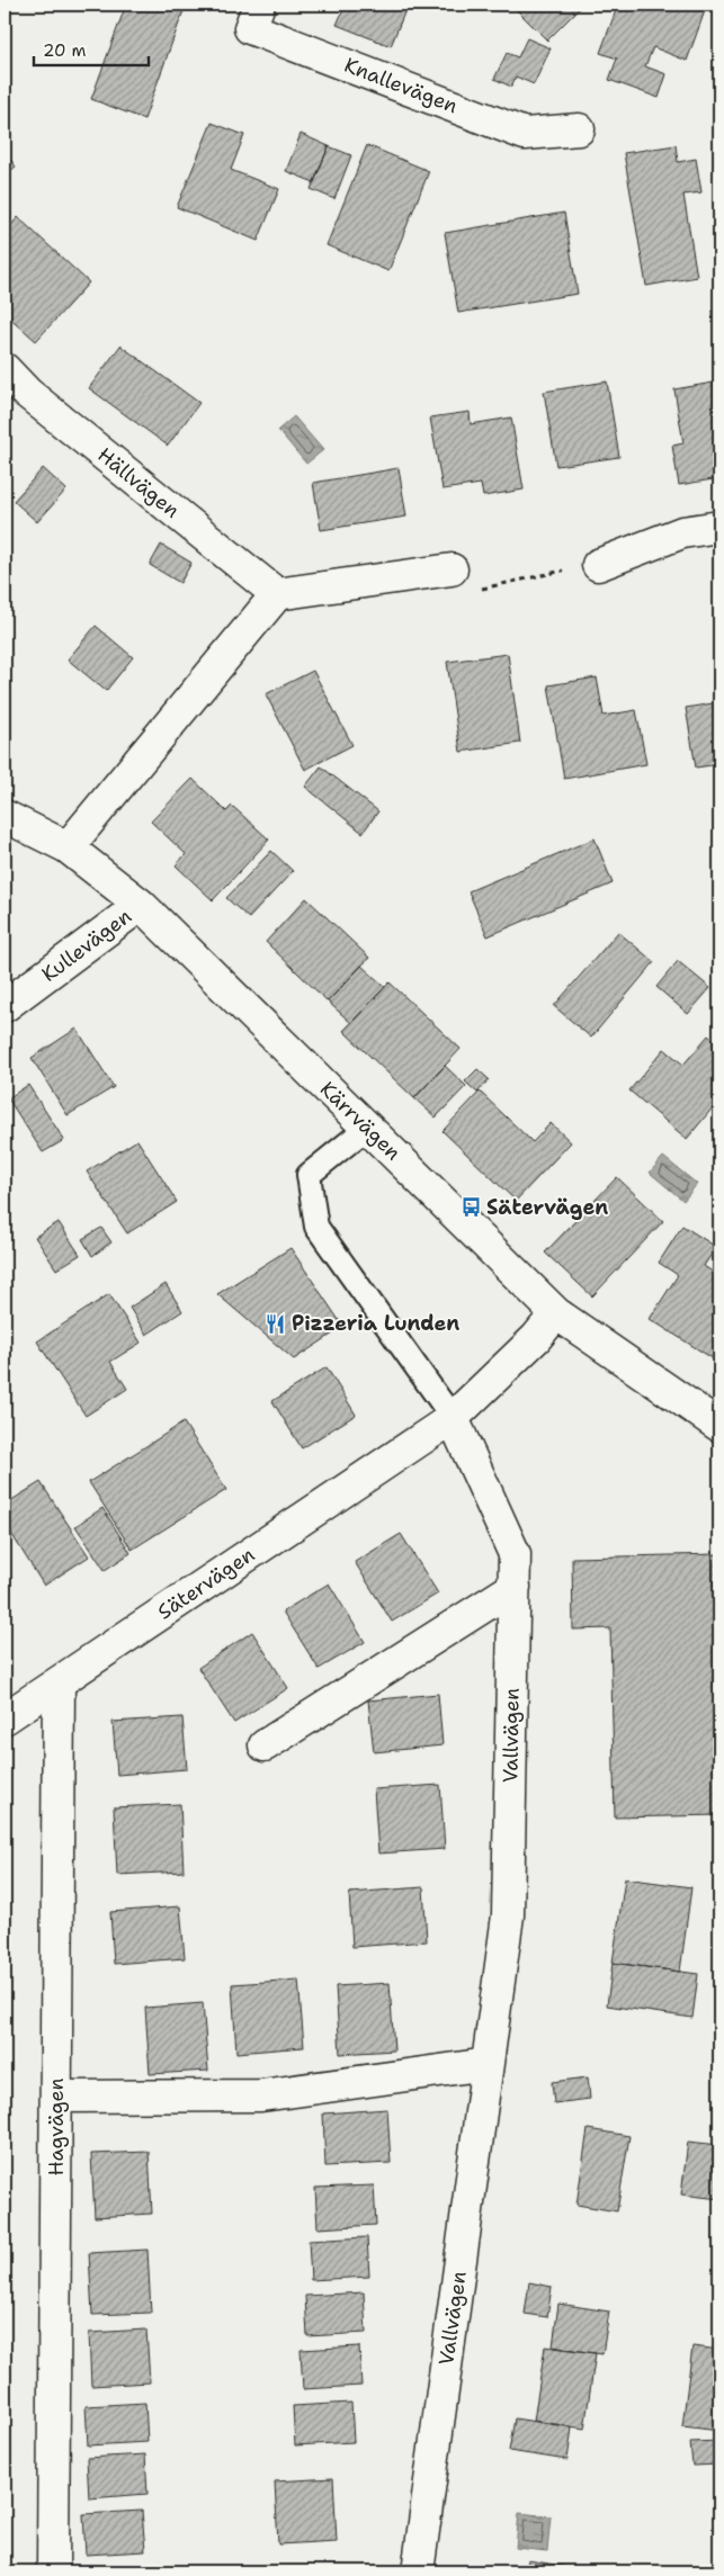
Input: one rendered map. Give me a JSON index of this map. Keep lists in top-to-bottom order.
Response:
{
  "streets": {
    "street": [
      "Knallevägen",
      "Hällvägen",
      "Kullevägen",
      "Kärrvägen",
      "Sätervägen",
      "Vallvägen",
      "Hagvägen"
    ]
  },
  "crossings": [
    ["Kullevägen", "Kärrvägen"],
    ["Kärrvägen", "Sätervägen"],
    ["Sätervägen", "Vallvägen"],
    ["Sätervägen", "Hagvägen"]
  ],
  "places": {
    "bus stop": ["Sätervägen"],
    "restaurant": ["Pizzeria Lunden"]
  },
  "scale_bar": "20 m"
}
